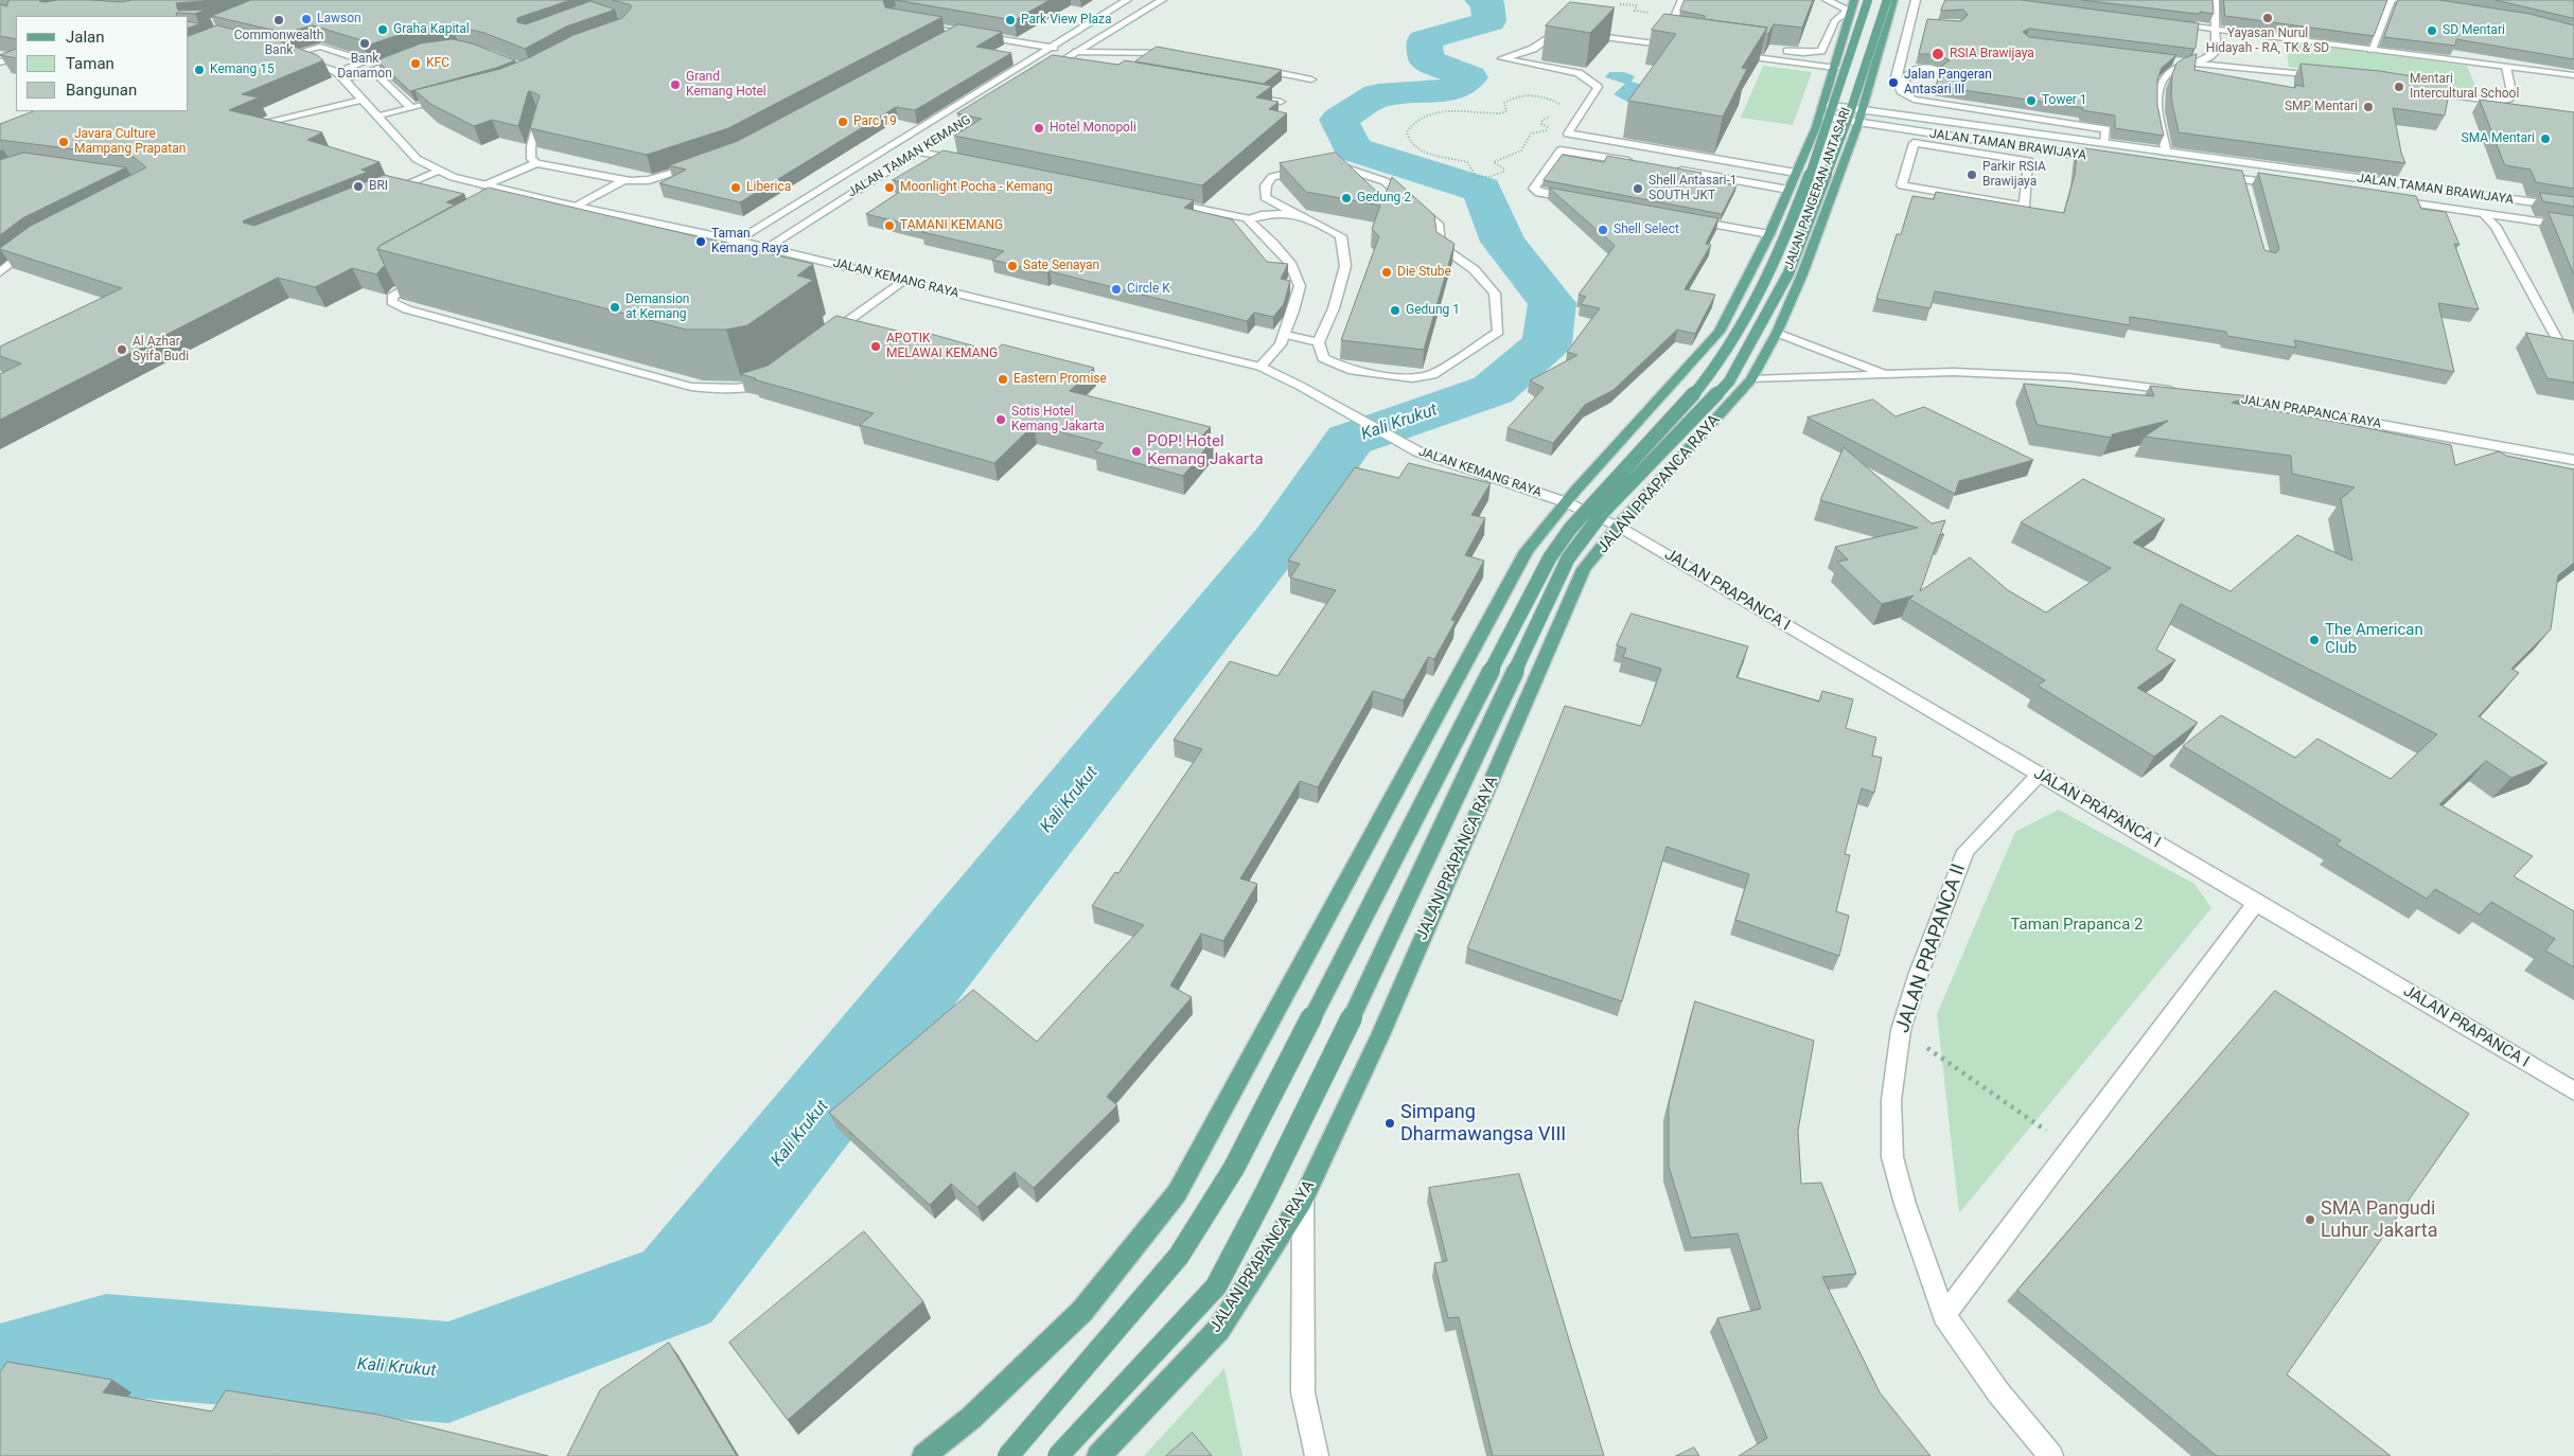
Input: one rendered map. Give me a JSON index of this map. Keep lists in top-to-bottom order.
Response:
{
  "streets": {
    "main road": ["JALAN PANGERAN ANTASARI", "JALAN PRAPANCA RAYA"],
    "street": [
      "JALAN TAMAN BRAWIJAYA",
      "JALAN TAMAN KEMANG",
      "JALAN KEMANG RAYA",
      "JALAN PRAPANCA I",
      "JALAN PRAPANCA II"
    ]
  },
  "crossings": [
    ["JALAN TAMAN BRAWIJAYA", "JALAN PANGERAN ANTASARI"],
    ["JALAN TAMAN KEMANG", "JALAN KEMANG RAYA"],
    ["JALAN PANGERAN ANTASARI", "JALAN KEMANG RAYA"],
    ["JALAN PANGERAN ANTASARI", "JALAN PRAPANCA RAYA"],
    ["JALAN KEMANG RAYA", "JALAN PRAPANCA RAYA"],
    ["JALAN KEMANG RAYA", "JALAN PRAPANCA I"],
    ["JALAN PRAPANCA RAYA", "JALAN PRAPANCA I"],
    ["JALAN PRAPANCA I", "JALAN PRAPANCA II"]
  ],
  "water": ["Kali Krukut"],
  "parks": ["Taman Prapanca 2"],
  "places": [
    "Yayasan Nurul Hidayah - RA, TK & SD",
    "Lawson",
    "Commonwealth Bank",
    "Park View Plaza",
    "Graha Kapital",
    "SD Mentari",
    "Bank Danamon",
    "RSIA Brawijaya",
    "KFC",
    "Kemang 15",
    "Jalan Pangeran Antasari III",
    "Grand Kemang Hotel",
    "Mentari Intercultural School",
    "Tower 1",
    "SMP Mentari",
    "Parc 19",
    "Hotel Monopoli",
    "SMA Mentari",
    "Javara Culture Mampang Prapatan",
    "Parkir RSIA Brawijaya",
    "BRI",
    "Liberica",
    "Moonlight Pocha - Kemang",
    "Shell Antasari-1 SOUTH JKT",
    "Gedung 2",
    "TAMANI KEMANG",
    "Shell Select",
    "Taman Kemang Raya",
    "Sate Senayan",
    "Die Stube",
    "Circle K",
    "Demansion at Kemang",
    "Gedung 1",
    "APOTIK MELAWAI KEMANG",
    "Al Azhar Syifa Budi",
    "Eastern Promise",
    "Sotis Hotel Kemang Jakarta",
    "POP! Hotel Kemang Jakarta",
    "The American Club",
    "Simpang Dharmawangsa VIII",
    "SMA Pangudi Luhur Jakarta"
  ],
  "legend": ["Jalan", "Taman", "Bangunan"]
}
